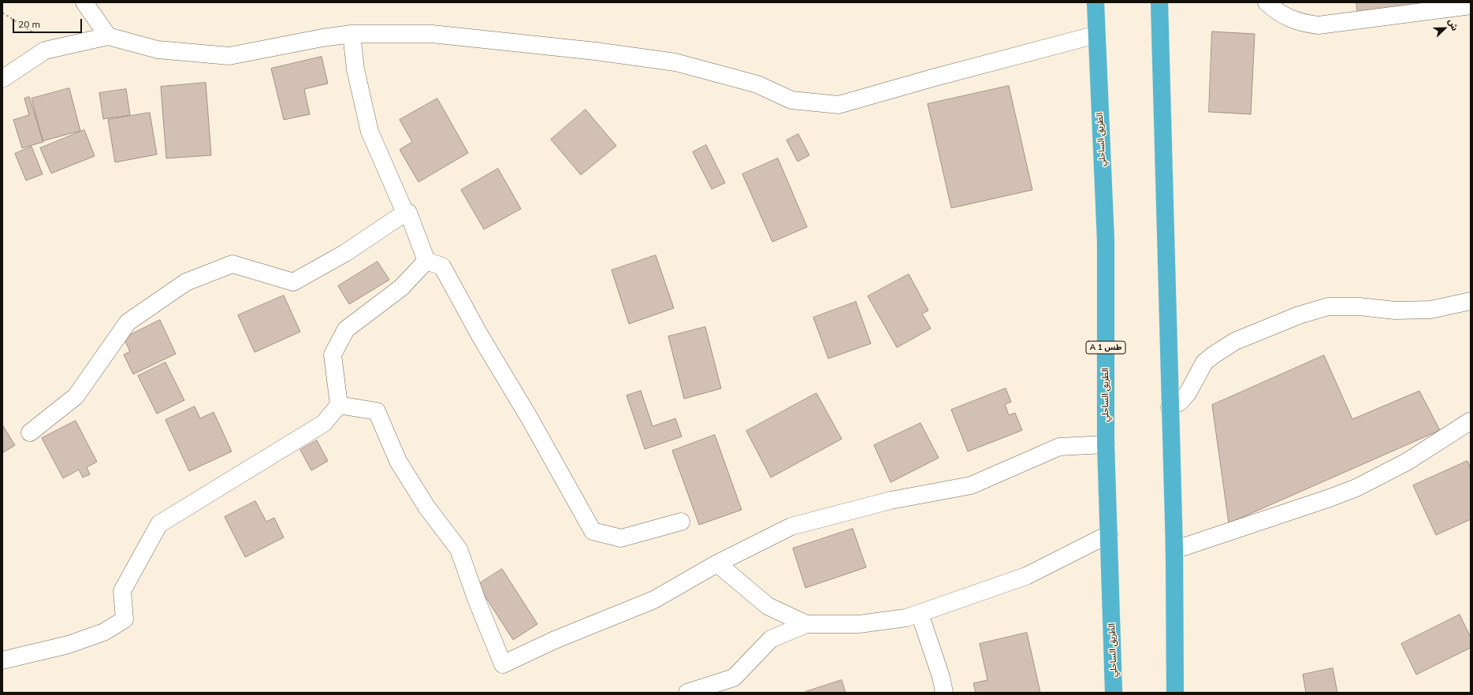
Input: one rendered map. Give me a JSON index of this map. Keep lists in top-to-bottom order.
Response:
{
  "streets": {
    "highway": ["الطريق الساحلي", "A 1 طس"]
  },
  "scale_bar": "20 m",
  "north": "top right"
}
